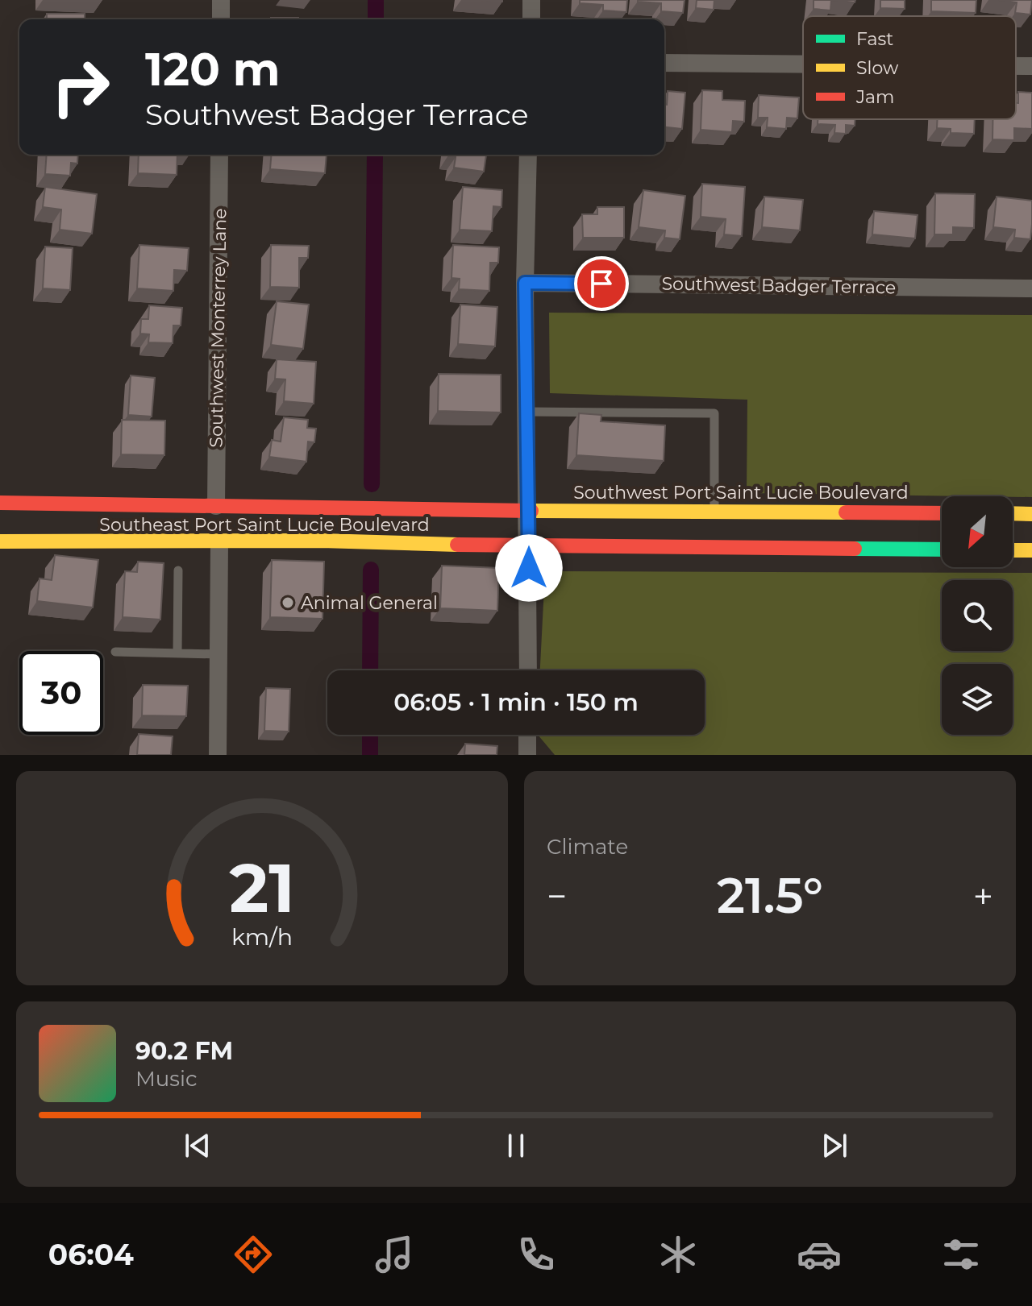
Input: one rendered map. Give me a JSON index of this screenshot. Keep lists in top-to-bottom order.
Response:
{
  "streets": {
    "main road": ["Southwest Port Saint Lucie Boulevard", "Southeast Port Saint Lucie Boulevard"],
    "street": ["Southwest Badger Terrace", "Southwest Monterrey Lane"]
  },
  "crossings": [
    ["Southwest Monterrey Lane", "Southeast Port Saint Lucie Boulevard"],
    ["Southwest Port Saint Lucie Boulevard", "Southeast Port Saint Lucie Boulevard"]
  ],
  "places": ["Animal General"],
  "legend": ["Fast", "Slow", "Jam"],
  "north": "bottom left",
  "page": {
    "turn": ["120 m", "Southwest Badger Terrace"],
    "limit": "30",
    "trip": "06:05 · 1 min · 150 m",
    "tile": "Climate",
    "heat": ["−", "21.5°", "+"],
    "song": ["90.2 FM", "Music"],
    "tabs": "06:04",
    "gauge": ["21", "km/h"]
  }
}
